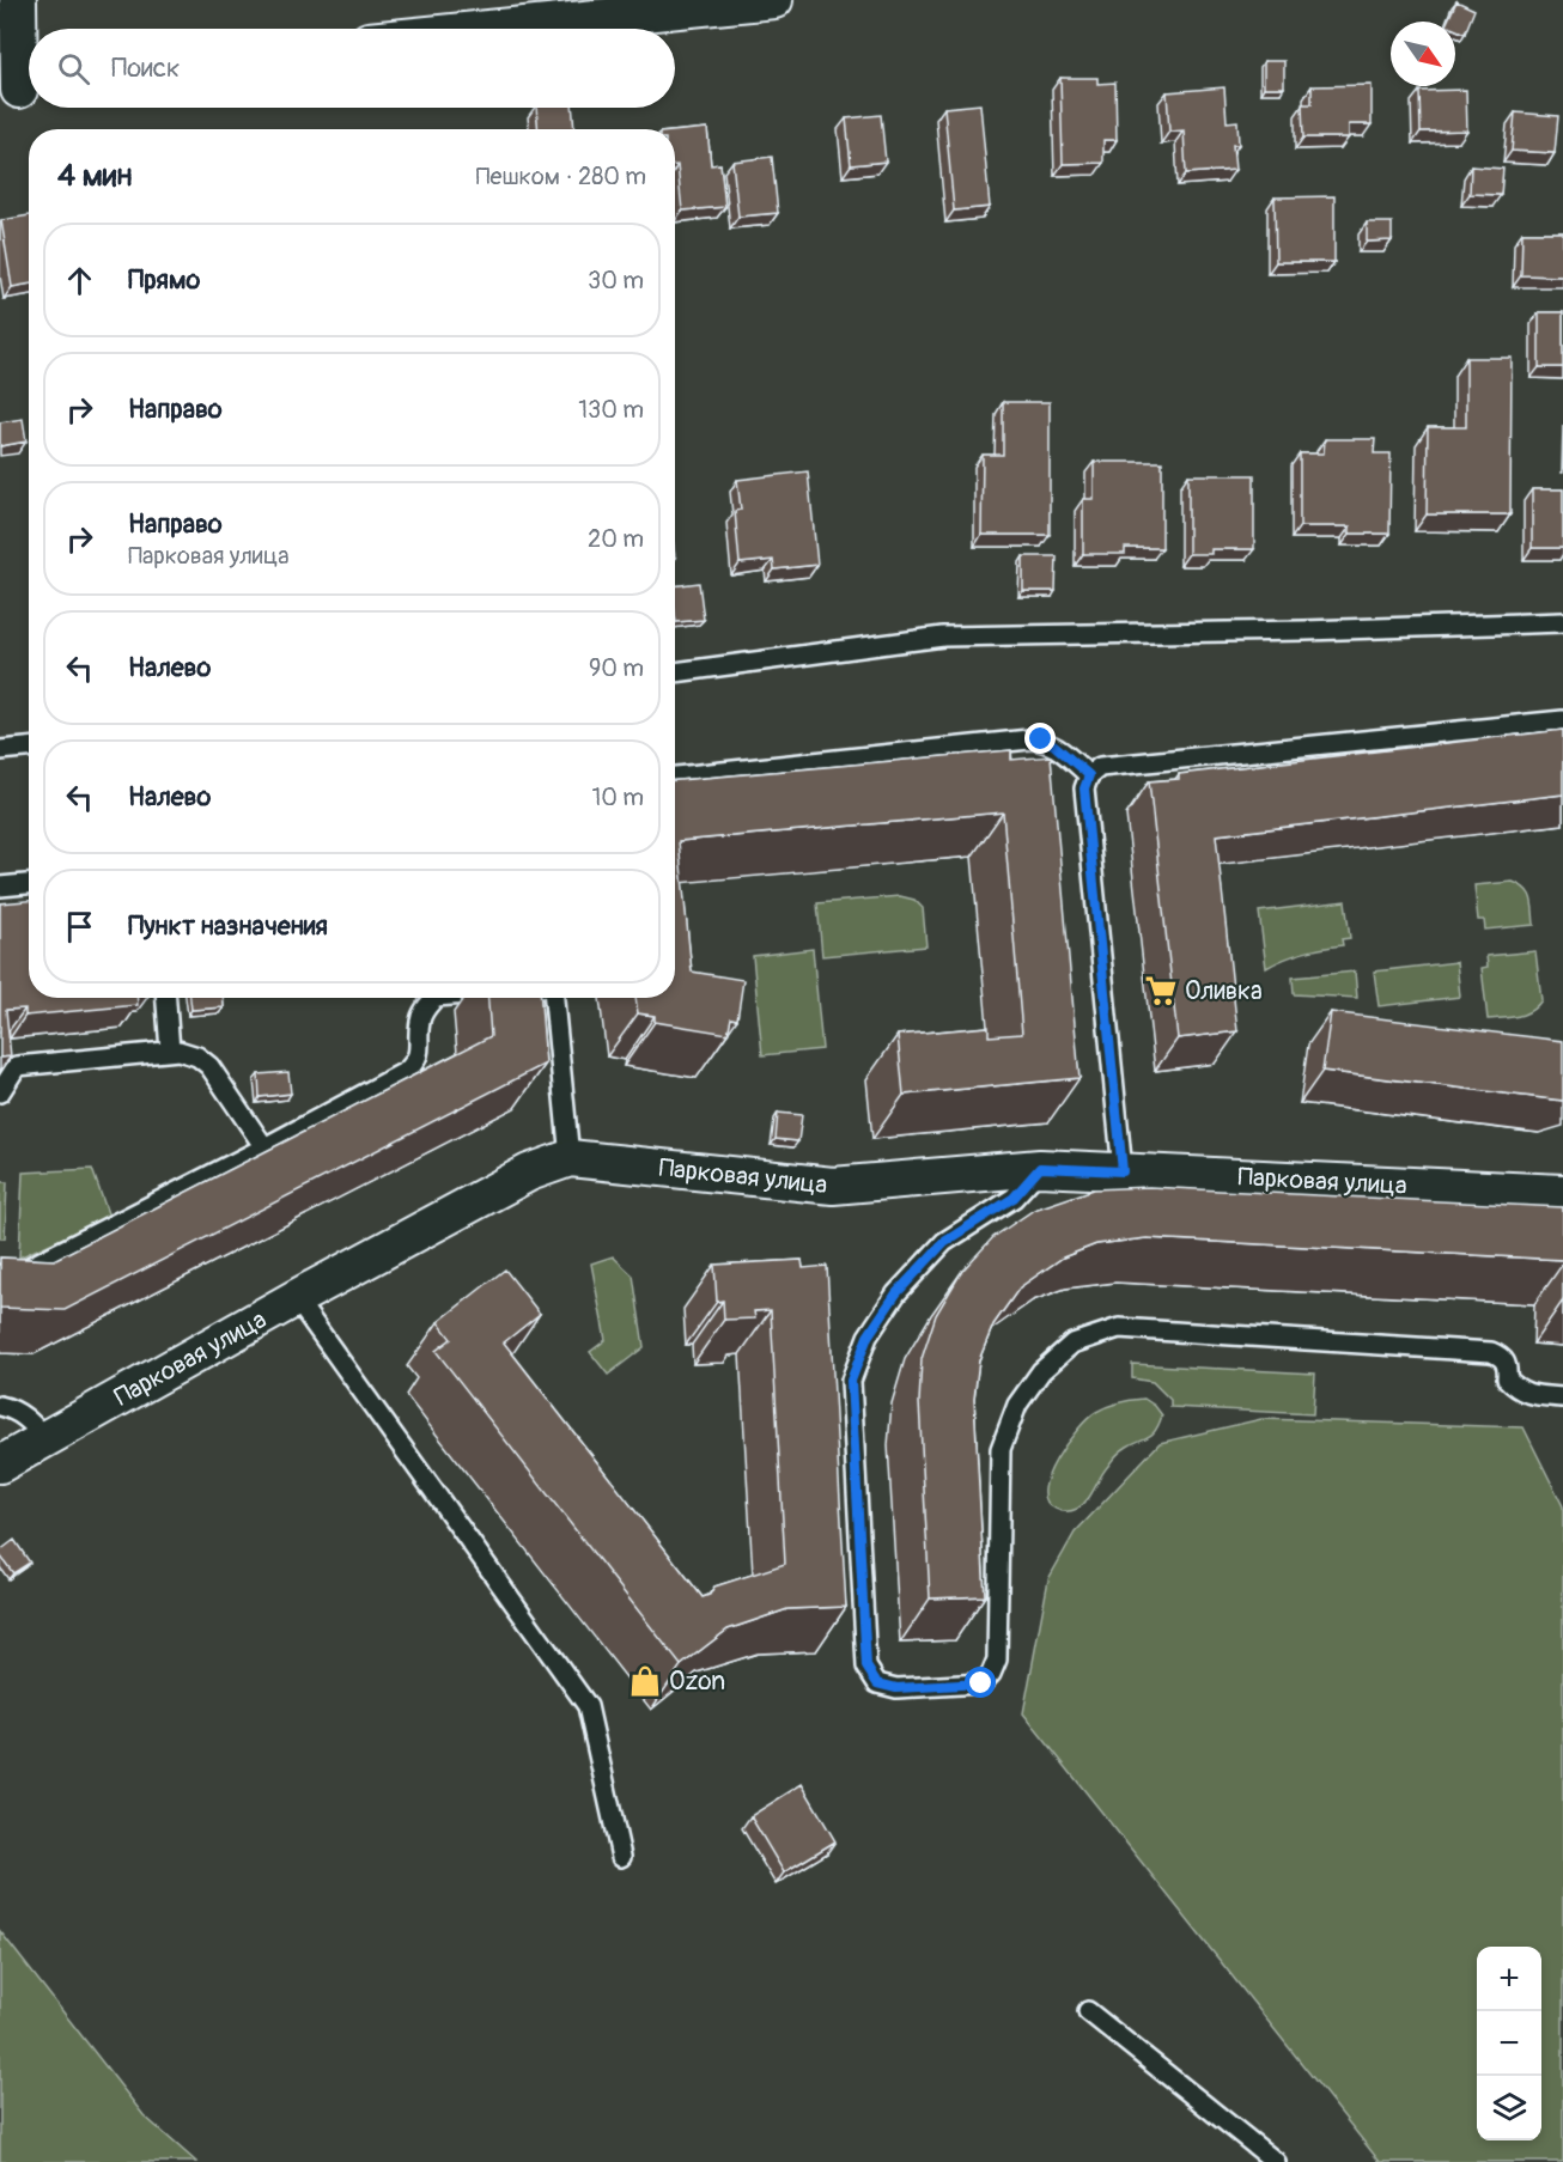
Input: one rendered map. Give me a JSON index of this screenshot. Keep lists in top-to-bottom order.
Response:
{
  "streets": {
    "street": ["Парковая улица"]
  },
  "places": {
    "supermarket": ["Оливка"],
    "shop": ["Ozon"]
  },
  "north": "bottom right",
  "page": {
    "search": "Поиск",
    "heading": ["4 мин", "Пешком · 280 m"],
    "list": [
      ["Прямо", "30 m"],
      ["Направо", "130 m"],
      ["Направо", "Парковая улица", "20 m"],
      ["Налево", "90 m"],
      ["Налево", "10 m"],
      "Пункт назначения"
    ],
    "map_buttons": ["+", "−"]
  }
}
